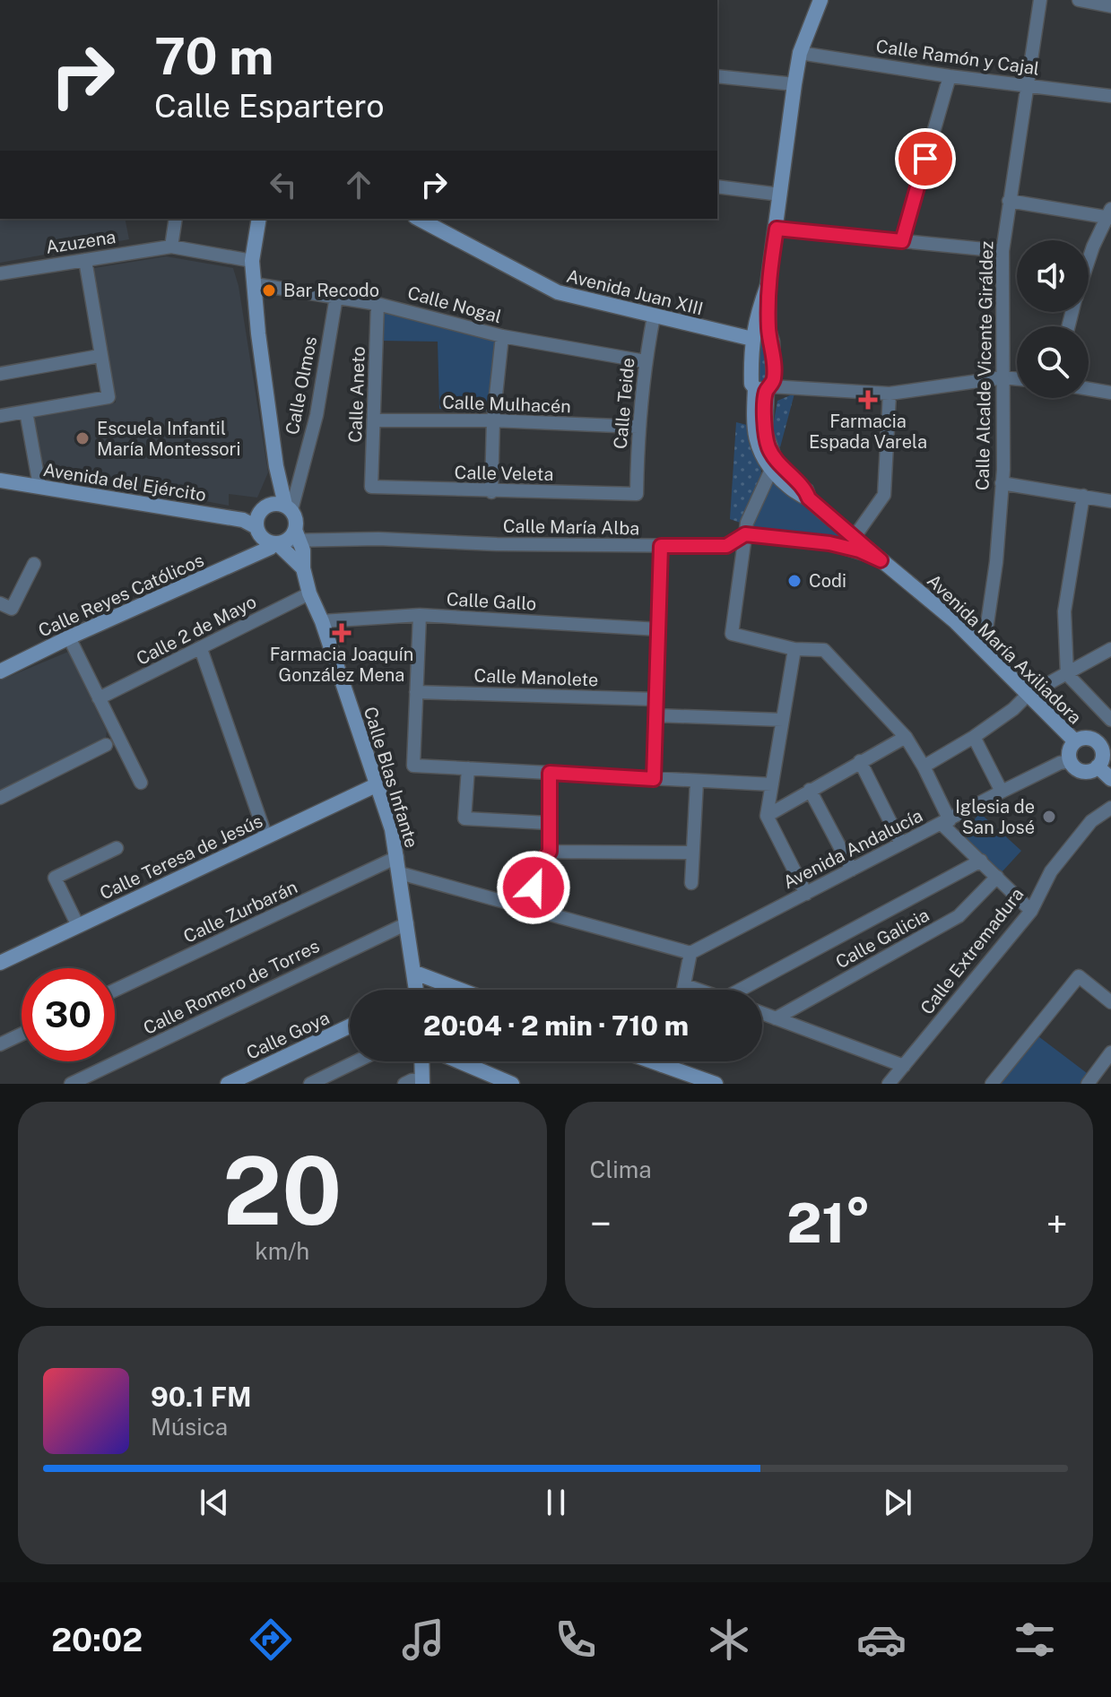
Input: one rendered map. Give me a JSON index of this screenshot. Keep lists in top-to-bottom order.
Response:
{
  "streets": {
    "street": [
      "Calle Ramón y Cajal",
      "Azuzena",
      "Avenida Juan XIII",
      "Calle Nogal",
      "Calle Alcalde Vicente Giráldez",
      "Calle Olmos",
      "Calle Aneto",
      "Calle Teide",
      "Calle Mulhacén",
      "Calle Veleta",
      "Avenida del Ejército",
      "Calle María Alba",
      "Calle Reyes Católicos",
      "Calle Gallo",
      "Calle 2 de Mayo",
      "Avenida María Axiliadora",
      "Calle Manolete",
      "Calle Blas Infante",
      "Avenida Andalucía",
      "Calle Teresa de Jesús",
      "Calle Zurbarán",
      "Calle Galicia",
      "Calle Extremadura",
      "Calle Romero de Torres",
      "Calle Goya"
    ]
  },
  "crossings": [
    ["Calle Ramón y Cajal", "Calle Alcalde Vicente Giráldez"],
    ["Azuzena", "Calle Blas Infante"],
    ["Avenida Juan XIII", "Calle Teide"],
    ["Calle Nogal", "Calle Olmos"],
    ["Calle Nogal", "Calle Aneto"],
    ["Calle Nogal", "Calle Teide"],
    ["Calle Nogal", "Calle Blas Infante"],
    ["Calle Alcalde Vicente Giráldez", "Avenida María Axiliadora"],
    ["Calle Olmos", "Calle Blas Infante"],
    ["Calle Aneto", "Calle Mulhacén"],
    ["Calle Aneto", "Calle Veleta"],
    ["Calle Teide", "Calle Mulhacén"],
    ["Calle Teide", "Calle Veleta"],
    ["Avenida del Ejército", "Calle María Alba"],
    ["Avenida del Ejército", "Calle Reyes Católicos"],
    ["Avenida del Ejército", "Calle Blas Infante"],
    ["Calle María Alba", "Calle Reyes Católicos"],
    ["Calle María Alba", "Avenida María Axiliadora"],
    ["Calle María Alba", "Calle Blas Infante"],
    ["Calle Reyes Católicos", "Calle Blas Infante"],
    ["Calle Gallo", "Calle Blas Infante"],
    ["Calle 2 de Mayo", "Calle Blas Infante"],
    ["Avenida María Axiliadora", "Avenida Andalucía"],
    ["Calle Blas Infante", "Calle Teresa de Jesús"],
    ["Calle Blas Infante", "Calle Zurbarán"],
    ["Calle Blas Infante", "Calle Romero de Torres"]
  ],
  "places": {
    "other": [
      "Bar Recodo",
      "Escuela Infantil María Montessori",
      "Codi",
      "Iglesia de San José"
    ],
    "health": ["Farmacia Espada Varela", "Farmacia Joaquín González Mena"]
  },
  "page": {
    "turn": ["70 m", "Calle Espartero"],
    "limit": "30",
    "trip": "20:04 · 2 min · 710 m",
    "tile": [
      ["20", "km/h"],
      "Clima"
    ],
    "heat": ["−", "21°", "+"],
    "song": ["90.1 FM", "Música"],
    "tabs": "20:02"
  }
}
